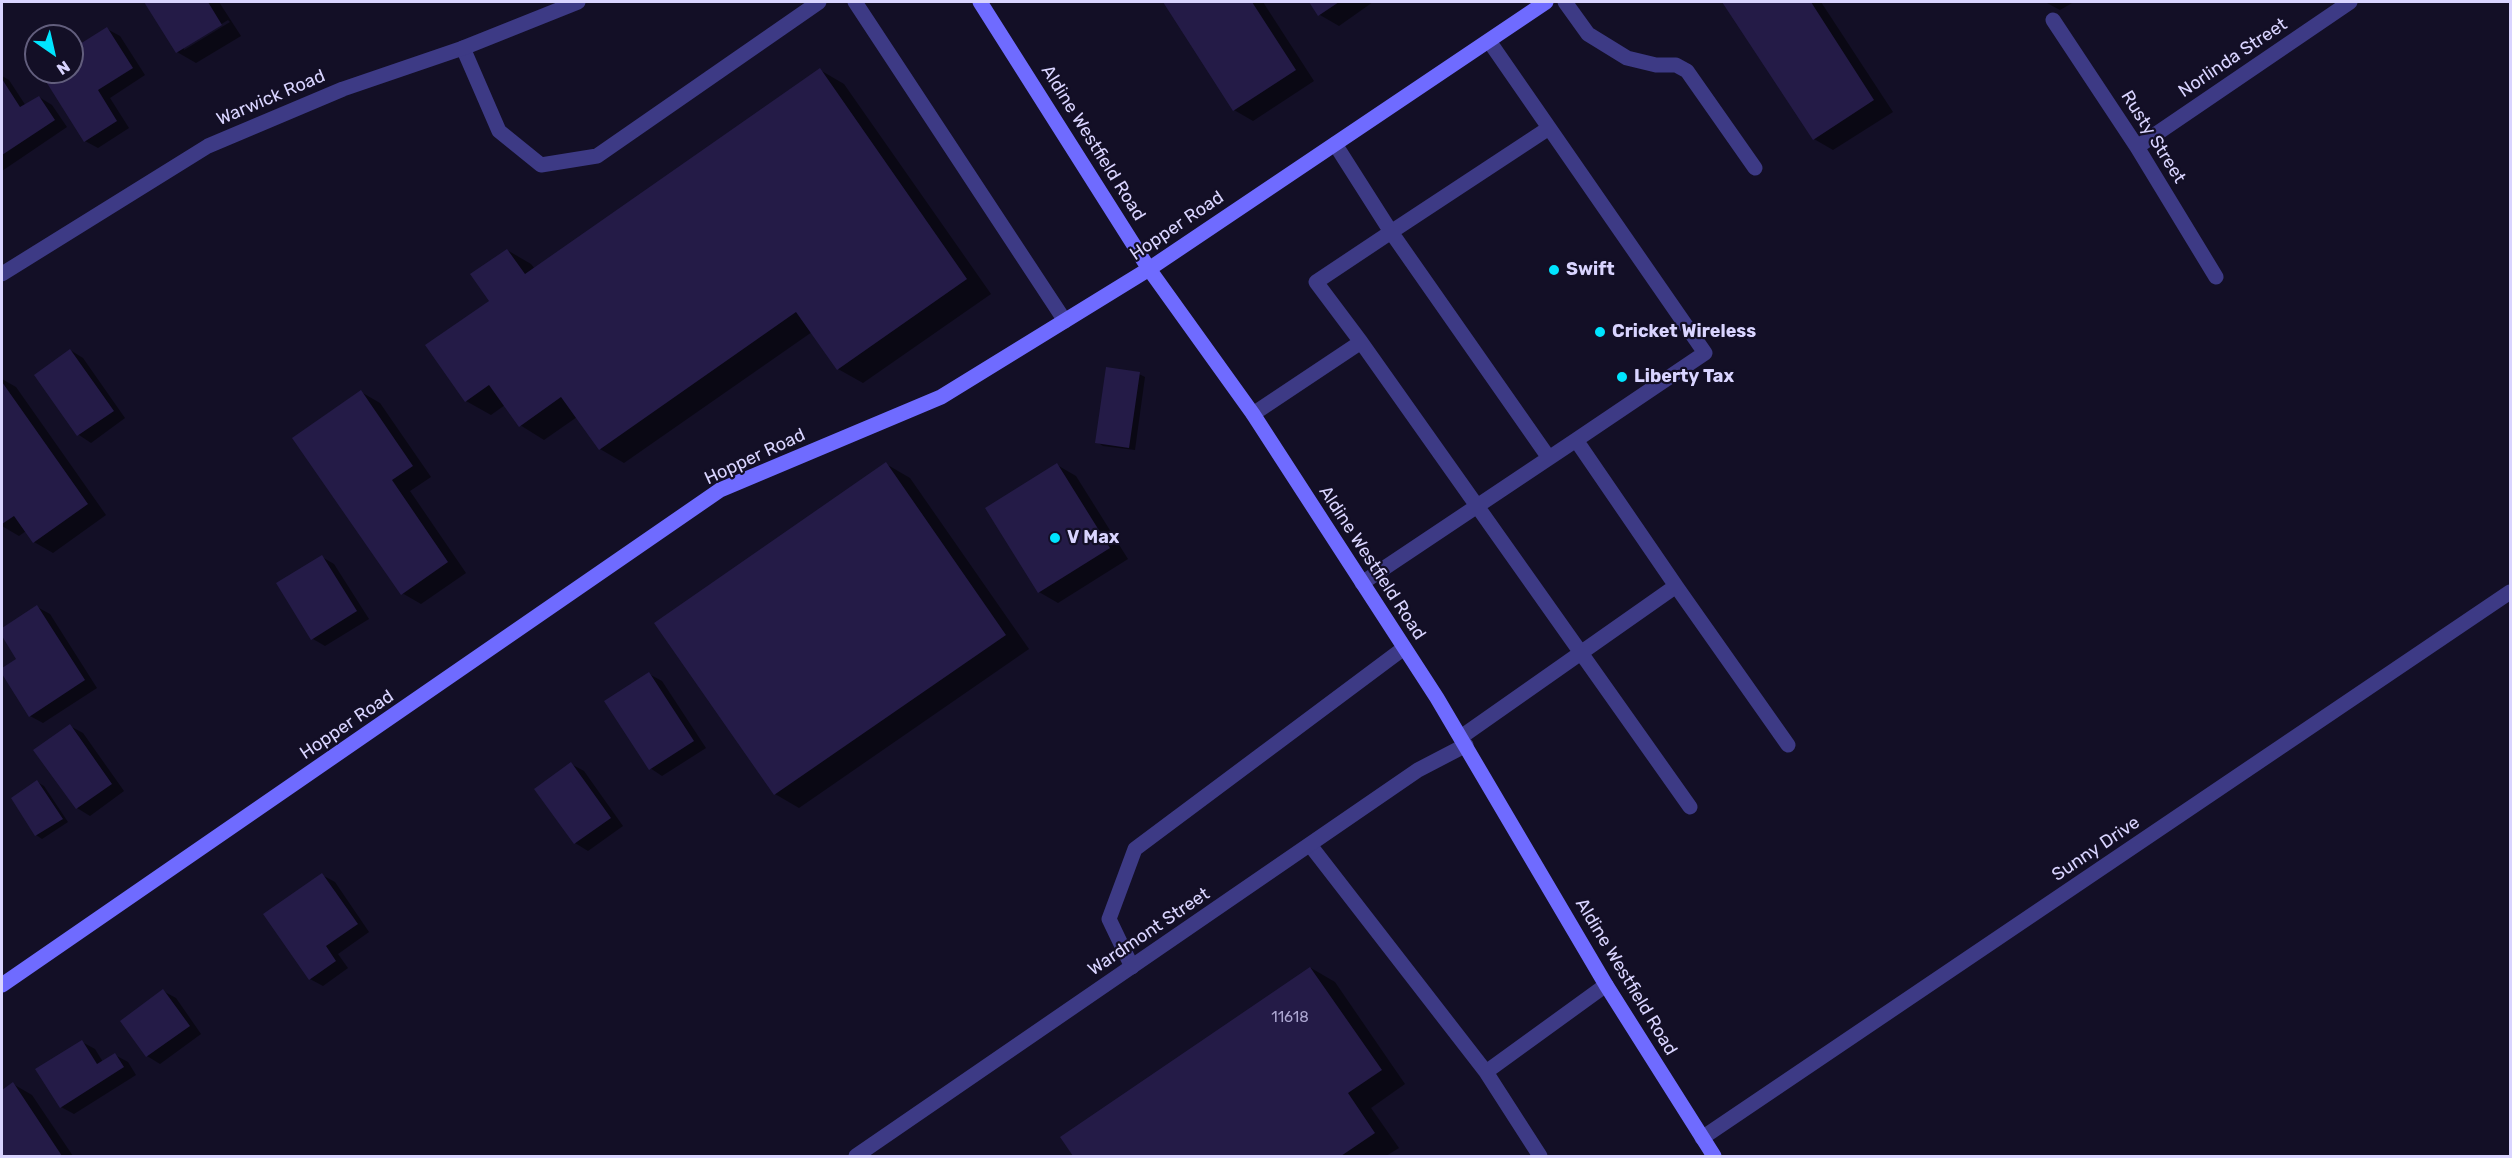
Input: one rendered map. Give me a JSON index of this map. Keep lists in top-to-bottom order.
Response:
{
  "streets": {
    "main road": ["Aldine Westfield Road", "Hopper Road"],
    "street": [
      "Norlinda Street",
      "Warwick Road",
      "Rusty Street",
      "Sunny Drive",
      "Wardmont Street"
    ]
  },
  "crossings": [
    ["Norlinda Street", "Rusty Street"],
    ["Aldine Westfield Road", "Hopper Road"],
    ["Aldine Westfield Road", "Sunny Drive"],
    ["Aldine Westfield Road", "Wardmont Street"]
  ],
  "places": [
    "Swift",
    "Cricket Wireless",
    "Liberty Tax",
    "V Max"
  ],
  "house_numbers": ["11618"],
  "north": "bottom right"
}
